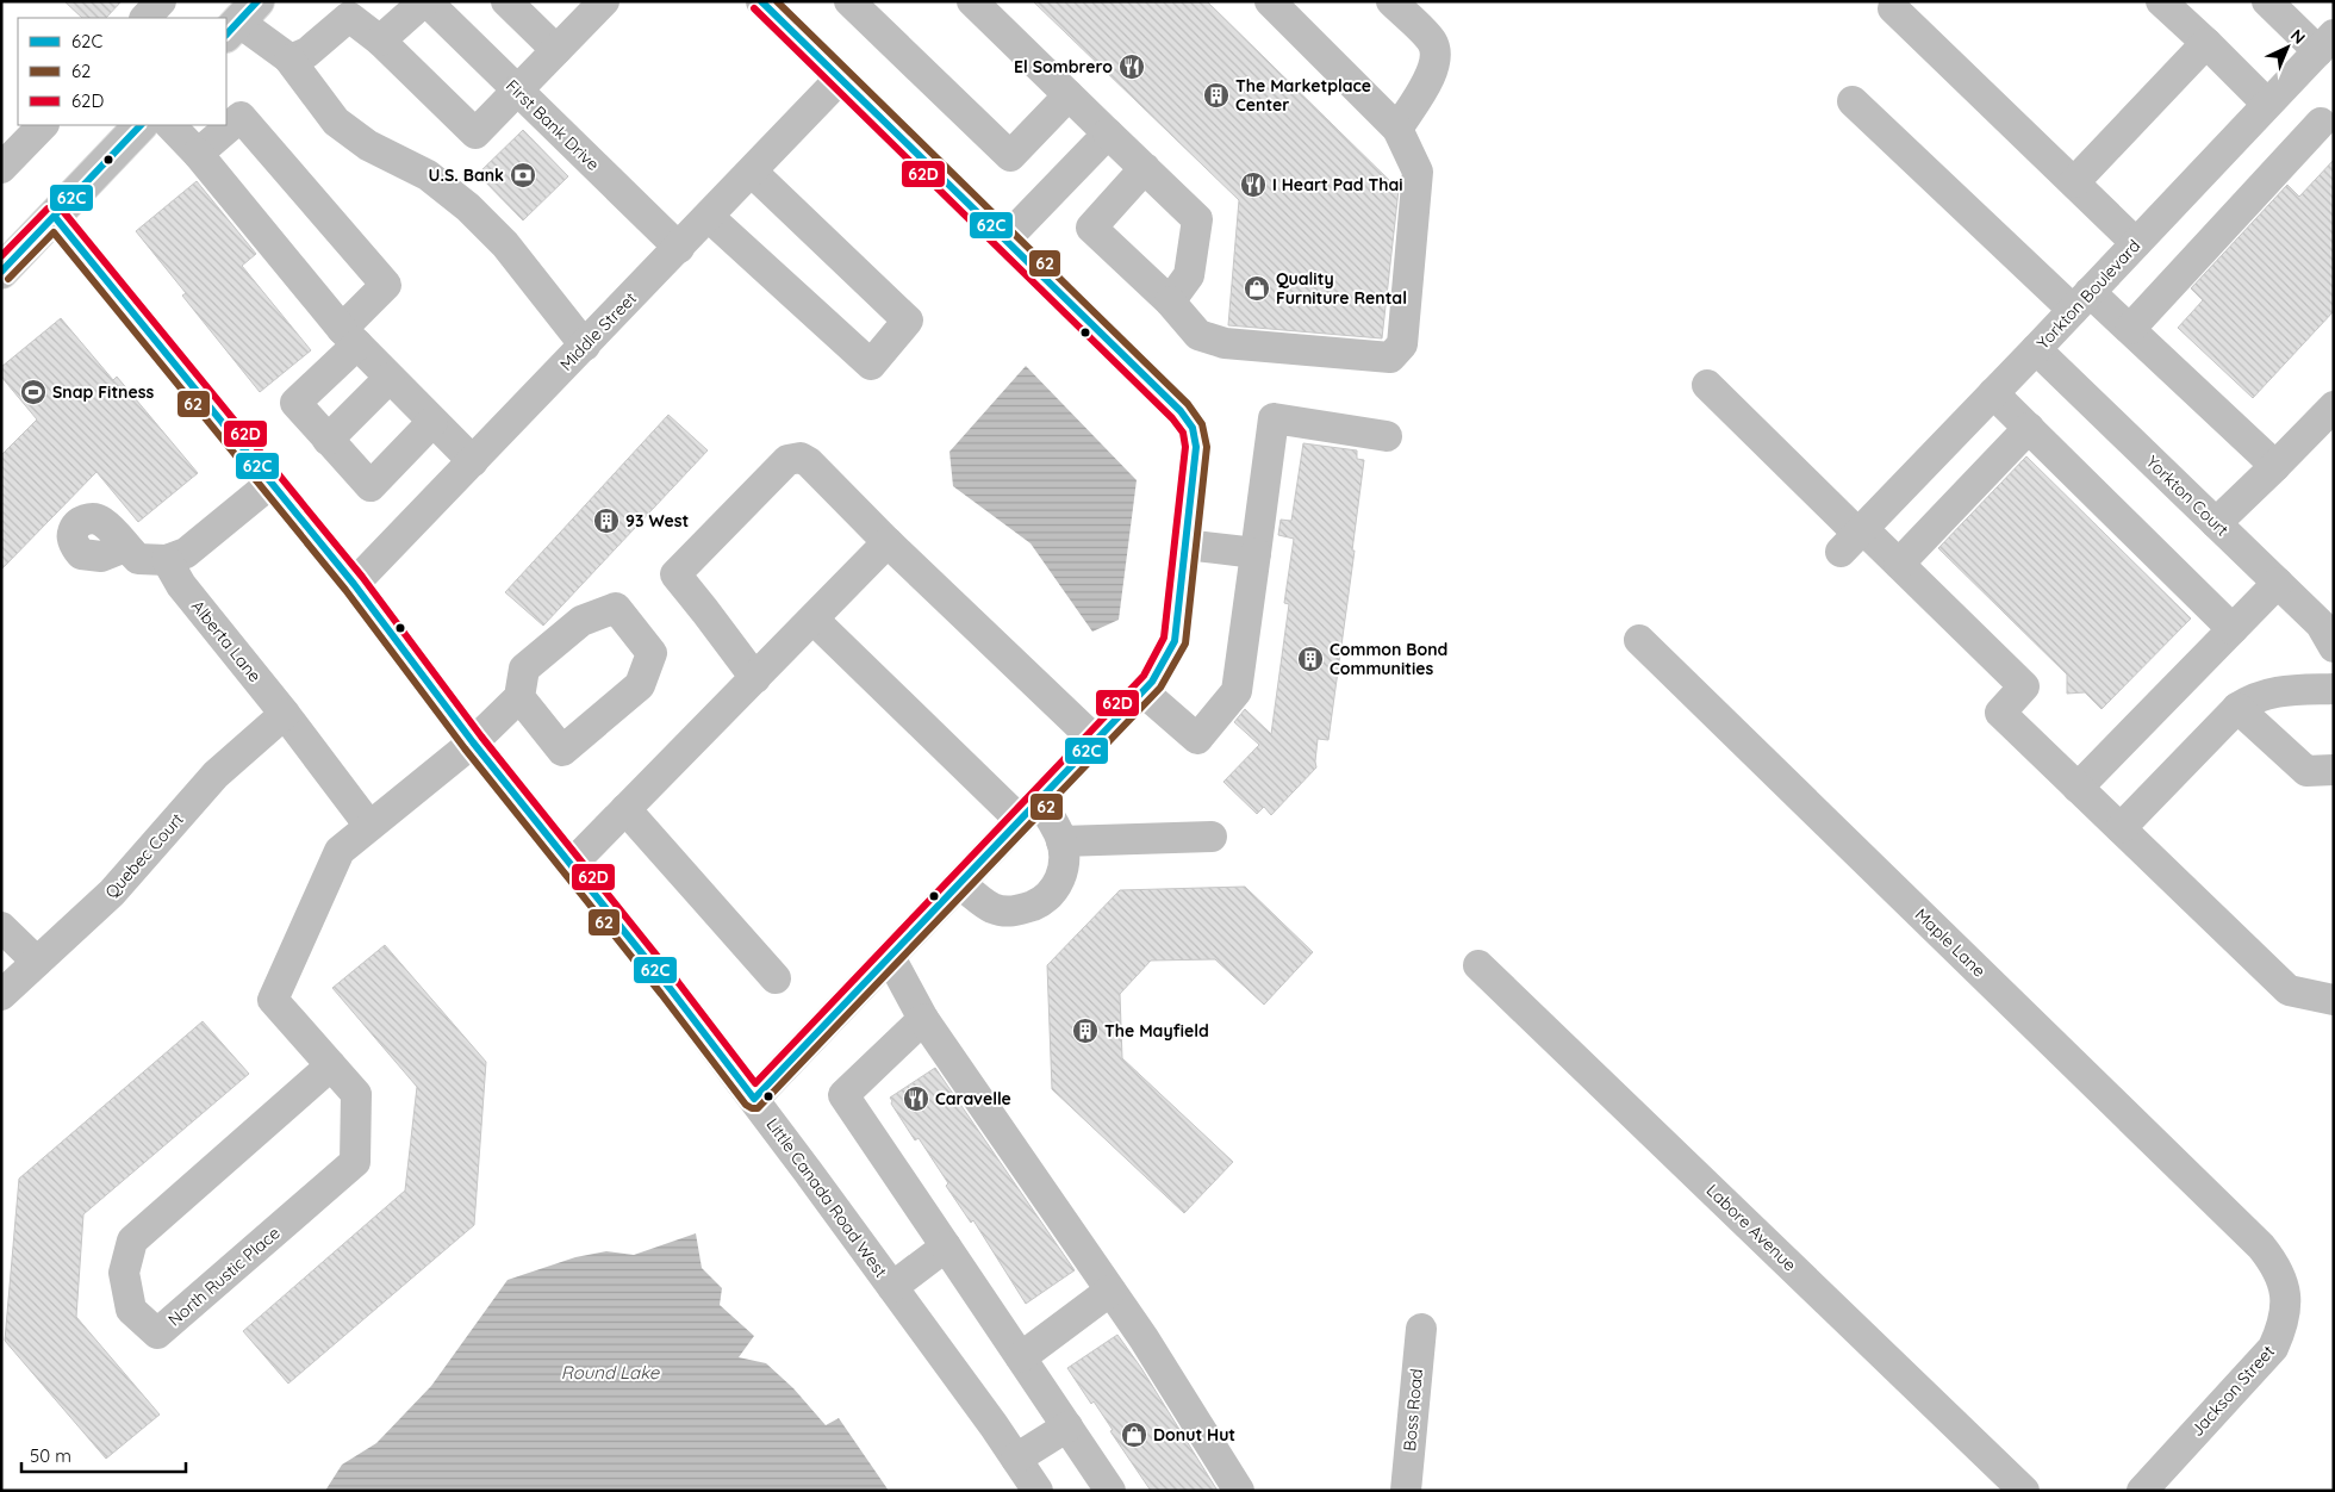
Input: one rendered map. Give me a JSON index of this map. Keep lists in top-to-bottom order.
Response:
{
  "streets": {
    "street": [
      "First Bank Drive",
      "Yorkton Boulevard",
      "Middle Street",
      "Yorkton Court",
      "Alberta Lane",
      "Quebec Court",
      "Maple Lane",
      "Little Canada Road West",
      "Labore Avenue",
      "North Rustic Place",
      "Jackson Street",
      "Boss Road"
    ]
  },
  "crossings": [
    ["First Bank Drive", "Middle Street"],
    ["Yorkton Boulevard", "Yorkton Court"],
    ["Middle Street", "Little Canada Road West"],
    ["Alberta Lane", "Quebec Court"],
    ["Alberta Lane", "North Rustic Place"],
    ["Maple Lane", "Jackson Street"],
    ["Little Canada Road West", "North Rustic Place"]
  ],
  "water": ["Round Lake"],
  "places": {
    "restaurant": ["El Sombrero", "I Heart Pad Thai", "Caravelle"],
    "building": [
      "The Marketplace Center",
      "93 West",
      "Common Bond Communities",
      "The Mayfield"
    ],
    "bank": ["U.S. Bank"],
    "shop": ["Quality Furniture Rental", "Donut Hut"],
    "sports": ["Snap Fitness"]
  },
  "lines": ["transit line 62C", "transit line 62", "transit line 62D"],
  "legend": ["62C", "62", "62D"],
  "scale_bar": "50 m",
  "north": "top right"
}
